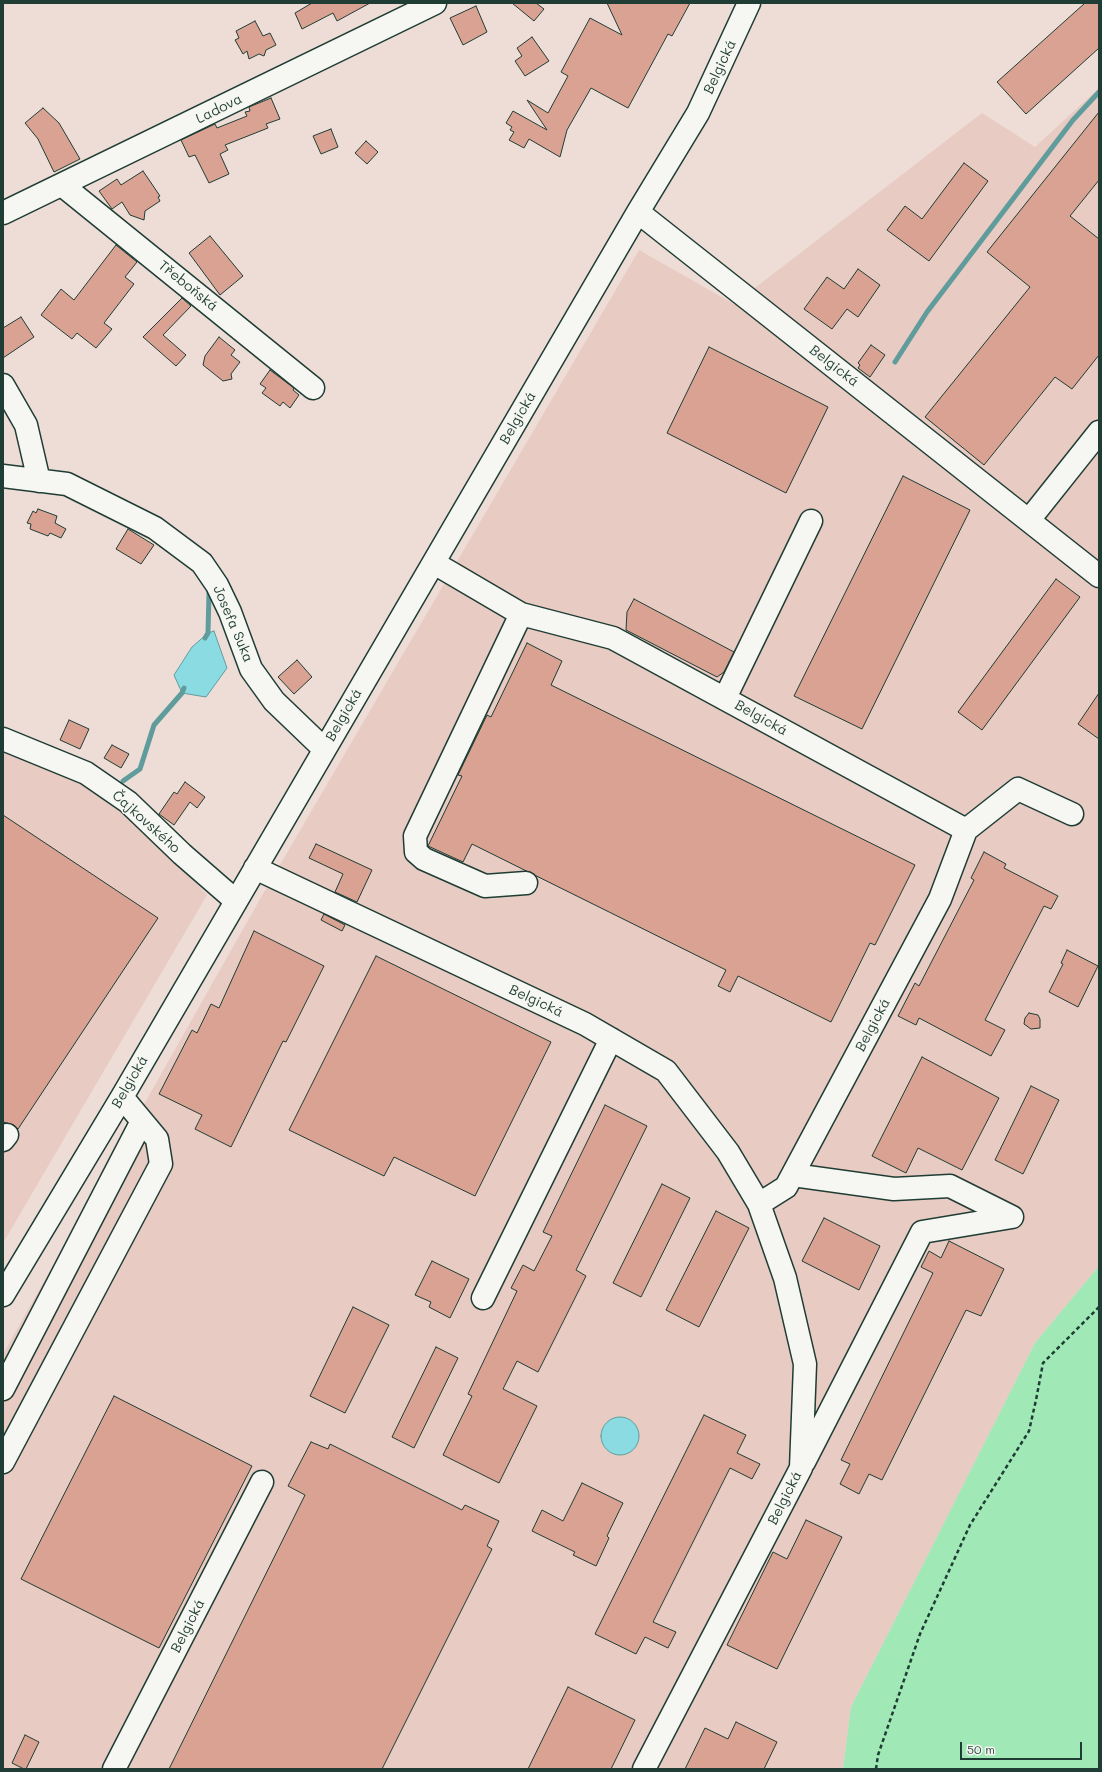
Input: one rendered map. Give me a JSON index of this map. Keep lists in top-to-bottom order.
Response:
{
  "streets": {
    "street": [
      "Belgická",
      "Ladova",
      "Třeboňská",
      "Josefa Suka",
      "Čajkovského"
    ]
  },
  "crossings": [
    ["Belgická", "Josefa Suka"],
    ["Belgická", "Čajkovského"],
    ["Ladova", "Třeboňská"]
  ],
  "scale_bar": "50 m"
}
